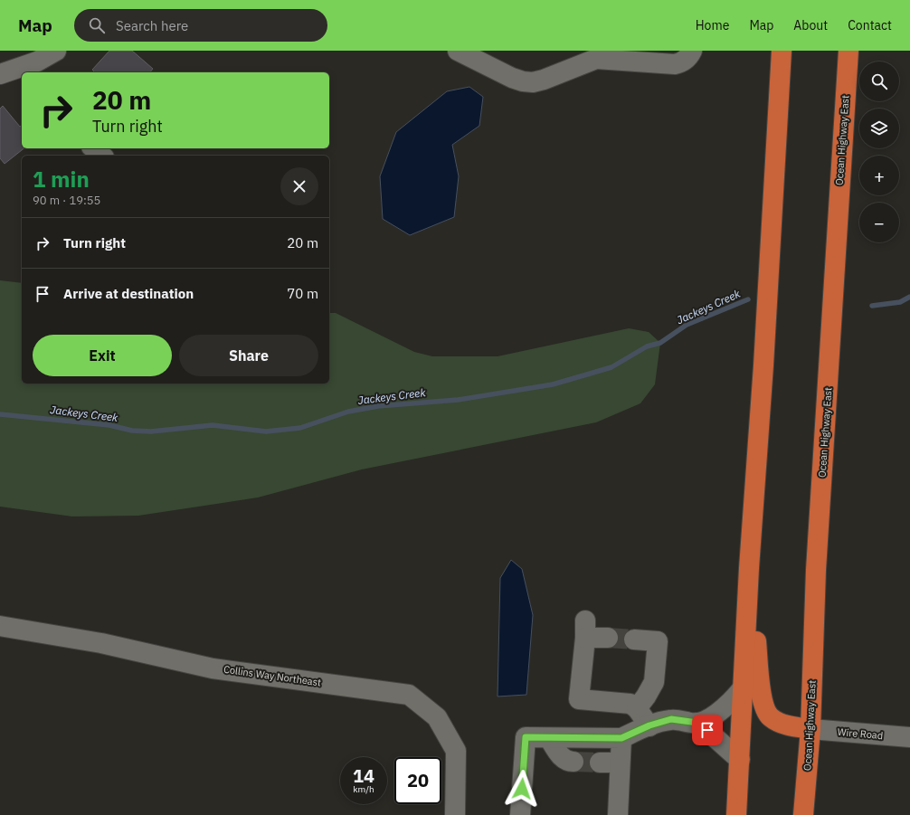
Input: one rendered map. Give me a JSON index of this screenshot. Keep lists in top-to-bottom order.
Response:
{
  "streets": {
    "highway": ["Ocean Highway East"],
    "street": ["Collins Way Northeast", "Wire Road"]
  },
  "crossings": [
    ["Ocean Highway East", "Wire Road"]
  ],
  "water": ["Jackeys Creek"],
  "page": {
    "header": "Map",
    "search": "Search here",
    "nav": [
      "Home",
      "Map",
      "About",
      "Contact"
    ],
    "map_buttons": ["+", "−"],
    "turn": ["20 m", "Turn right"],
    "heading": ["1 min", "90 m · 19:55"],
    "list": [
      {
        "name": "Turn right",
        "value": "20 m"
      },
      {
        "name": "Arrive at destination",
        "value": "70 m"
      }
    ],
    "buttons": ["Exit", "Share"],
    "speed": "14 km/h",
    "limit": "20"
  }
}
